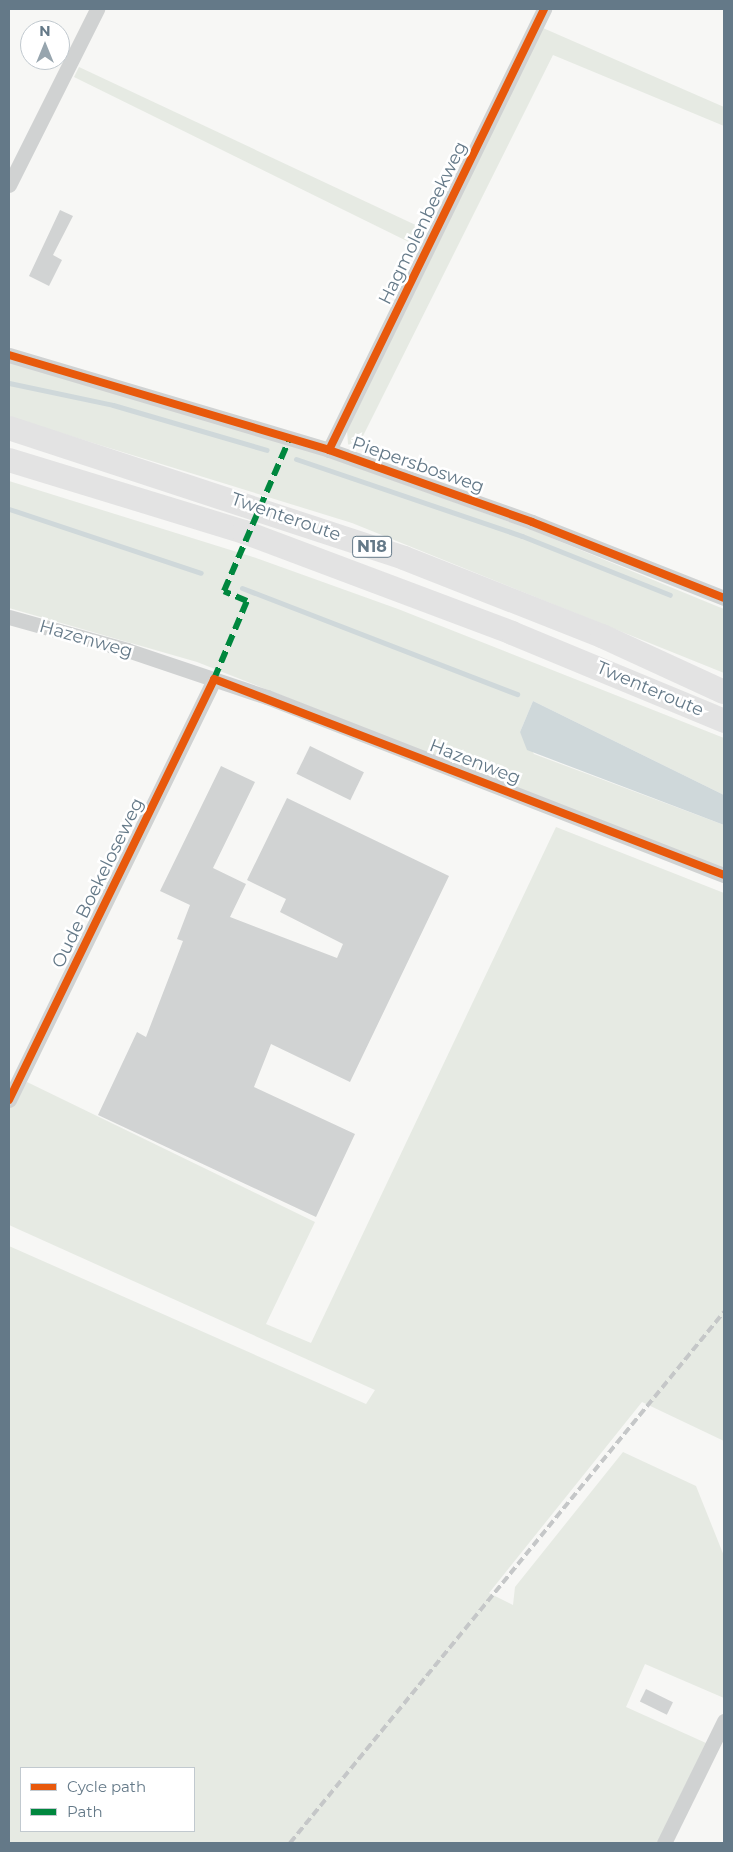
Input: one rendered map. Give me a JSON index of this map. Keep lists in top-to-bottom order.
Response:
{
  "streets": {
    "highway": ["Twenteroute", "N18"],
    "street": [
      "Hagmolenbeekweg",
      "Piepersbosweg",
      "Hazenweg",
      "Oude Boekeloseweg"
    ]
  },
  "crossings": [
    ["Hagmolenbeekweg", "Piepersbosweg"],
    ["Hazenweg", "Oude Boekeloseweg"]
  ],
  "legend": ["Cycle path", "Path"],
  "north": "top"
}
